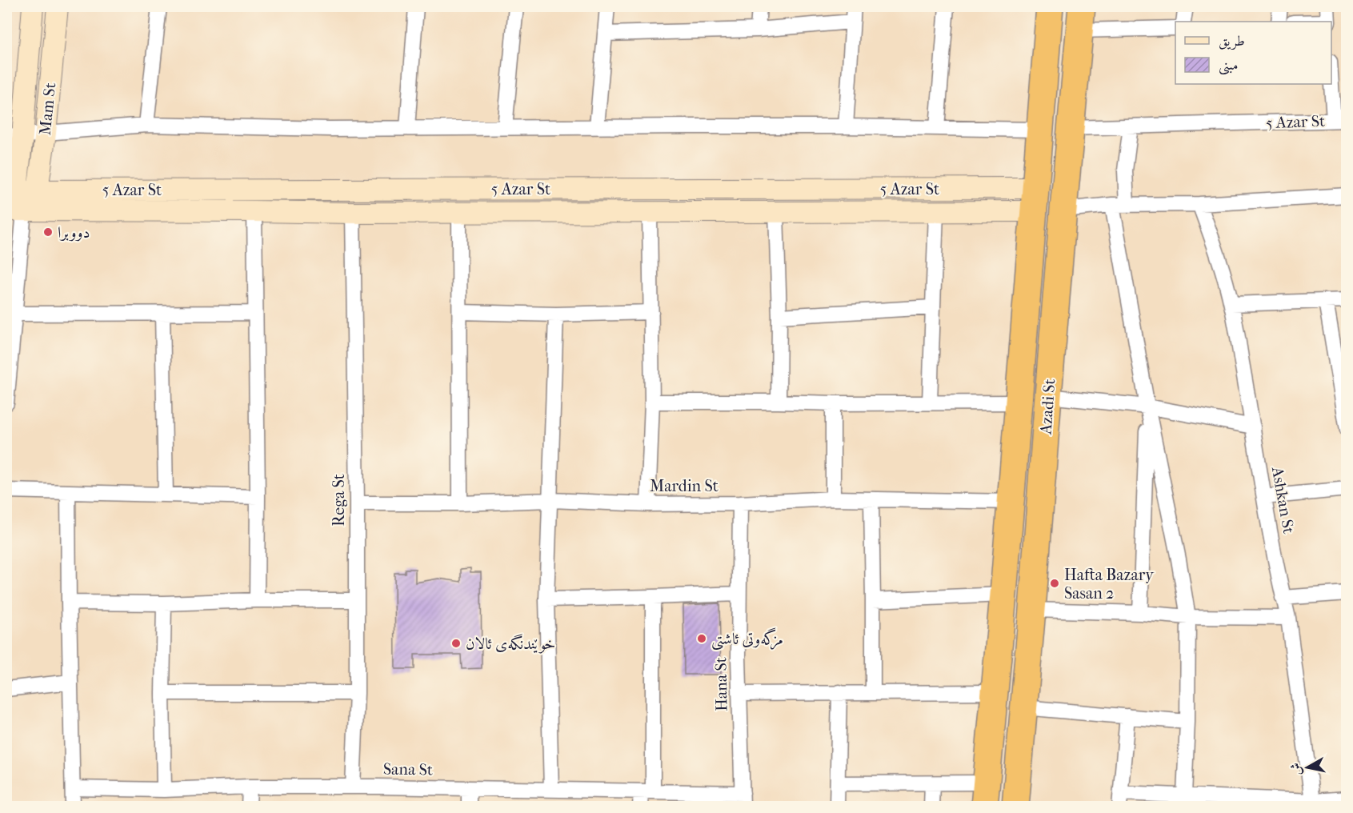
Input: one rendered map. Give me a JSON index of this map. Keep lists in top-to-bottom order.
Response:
{
  "streets": {
    "highway": ["Azadi St"],
    "main road": ["Mam St", "5 Azar St"],
    "street": [
      "Mardin St",
      "Rega St",
      "Ashkan St",
      "Hana St",
      "Sana St"
    ]
  },
  "crossings": [
    ["Mam St", "5 Azar St"],
    ["5 Azar St", "Azadi St"],
    ["5 Azar St", "Rega St"],
    ["Azadi St", "Mardin St"],
    ["Mardin St", "Rega St"],
    ["Mardin St", "Hana St"],
    ["Rega St", "Sana St"],
    ["Hana St", "Sana St"]
  ],
  "places": [
    "دووبرا",
    "Hafta Bazary Sasan 2",
    "مزگەوتی ئاشتی",
    "خوێندنگەی ئالان"
  ],
  "legend": ["طريق", "مبنى"],
  "north": "left"
}
